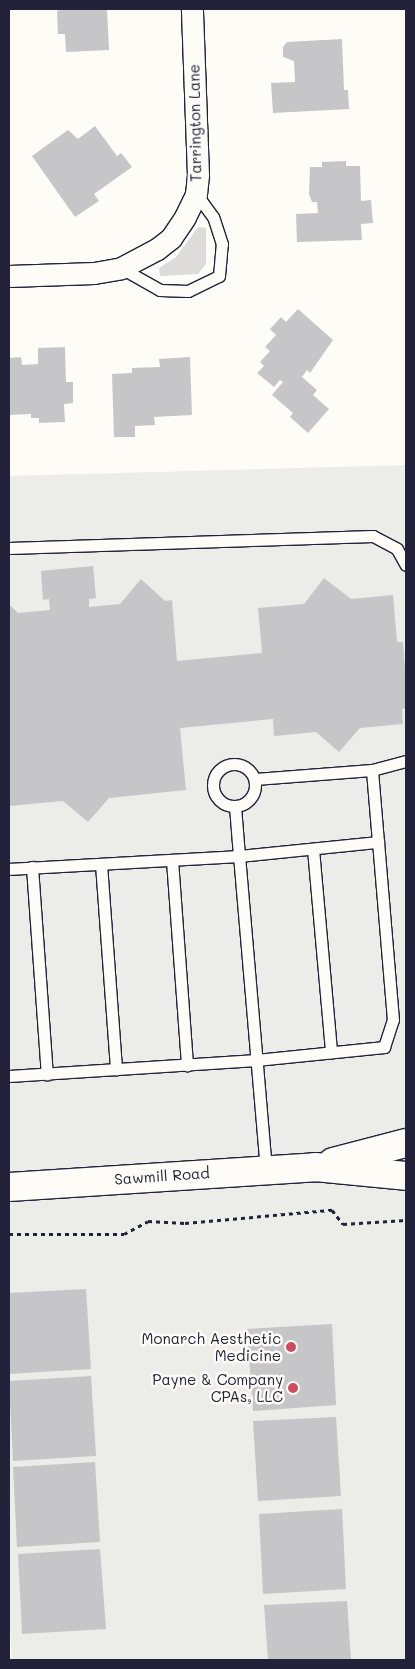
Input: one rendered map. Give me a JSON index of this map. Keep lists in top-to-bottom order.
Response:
{
  "streets": {
    "main road": ["Sawmill Road"],
    "street": ["Tarrington Lane"]
  },
  "places": ["Monarch Aesthetic Medicine", "Payne & Company CPAs, LLC"]
}
